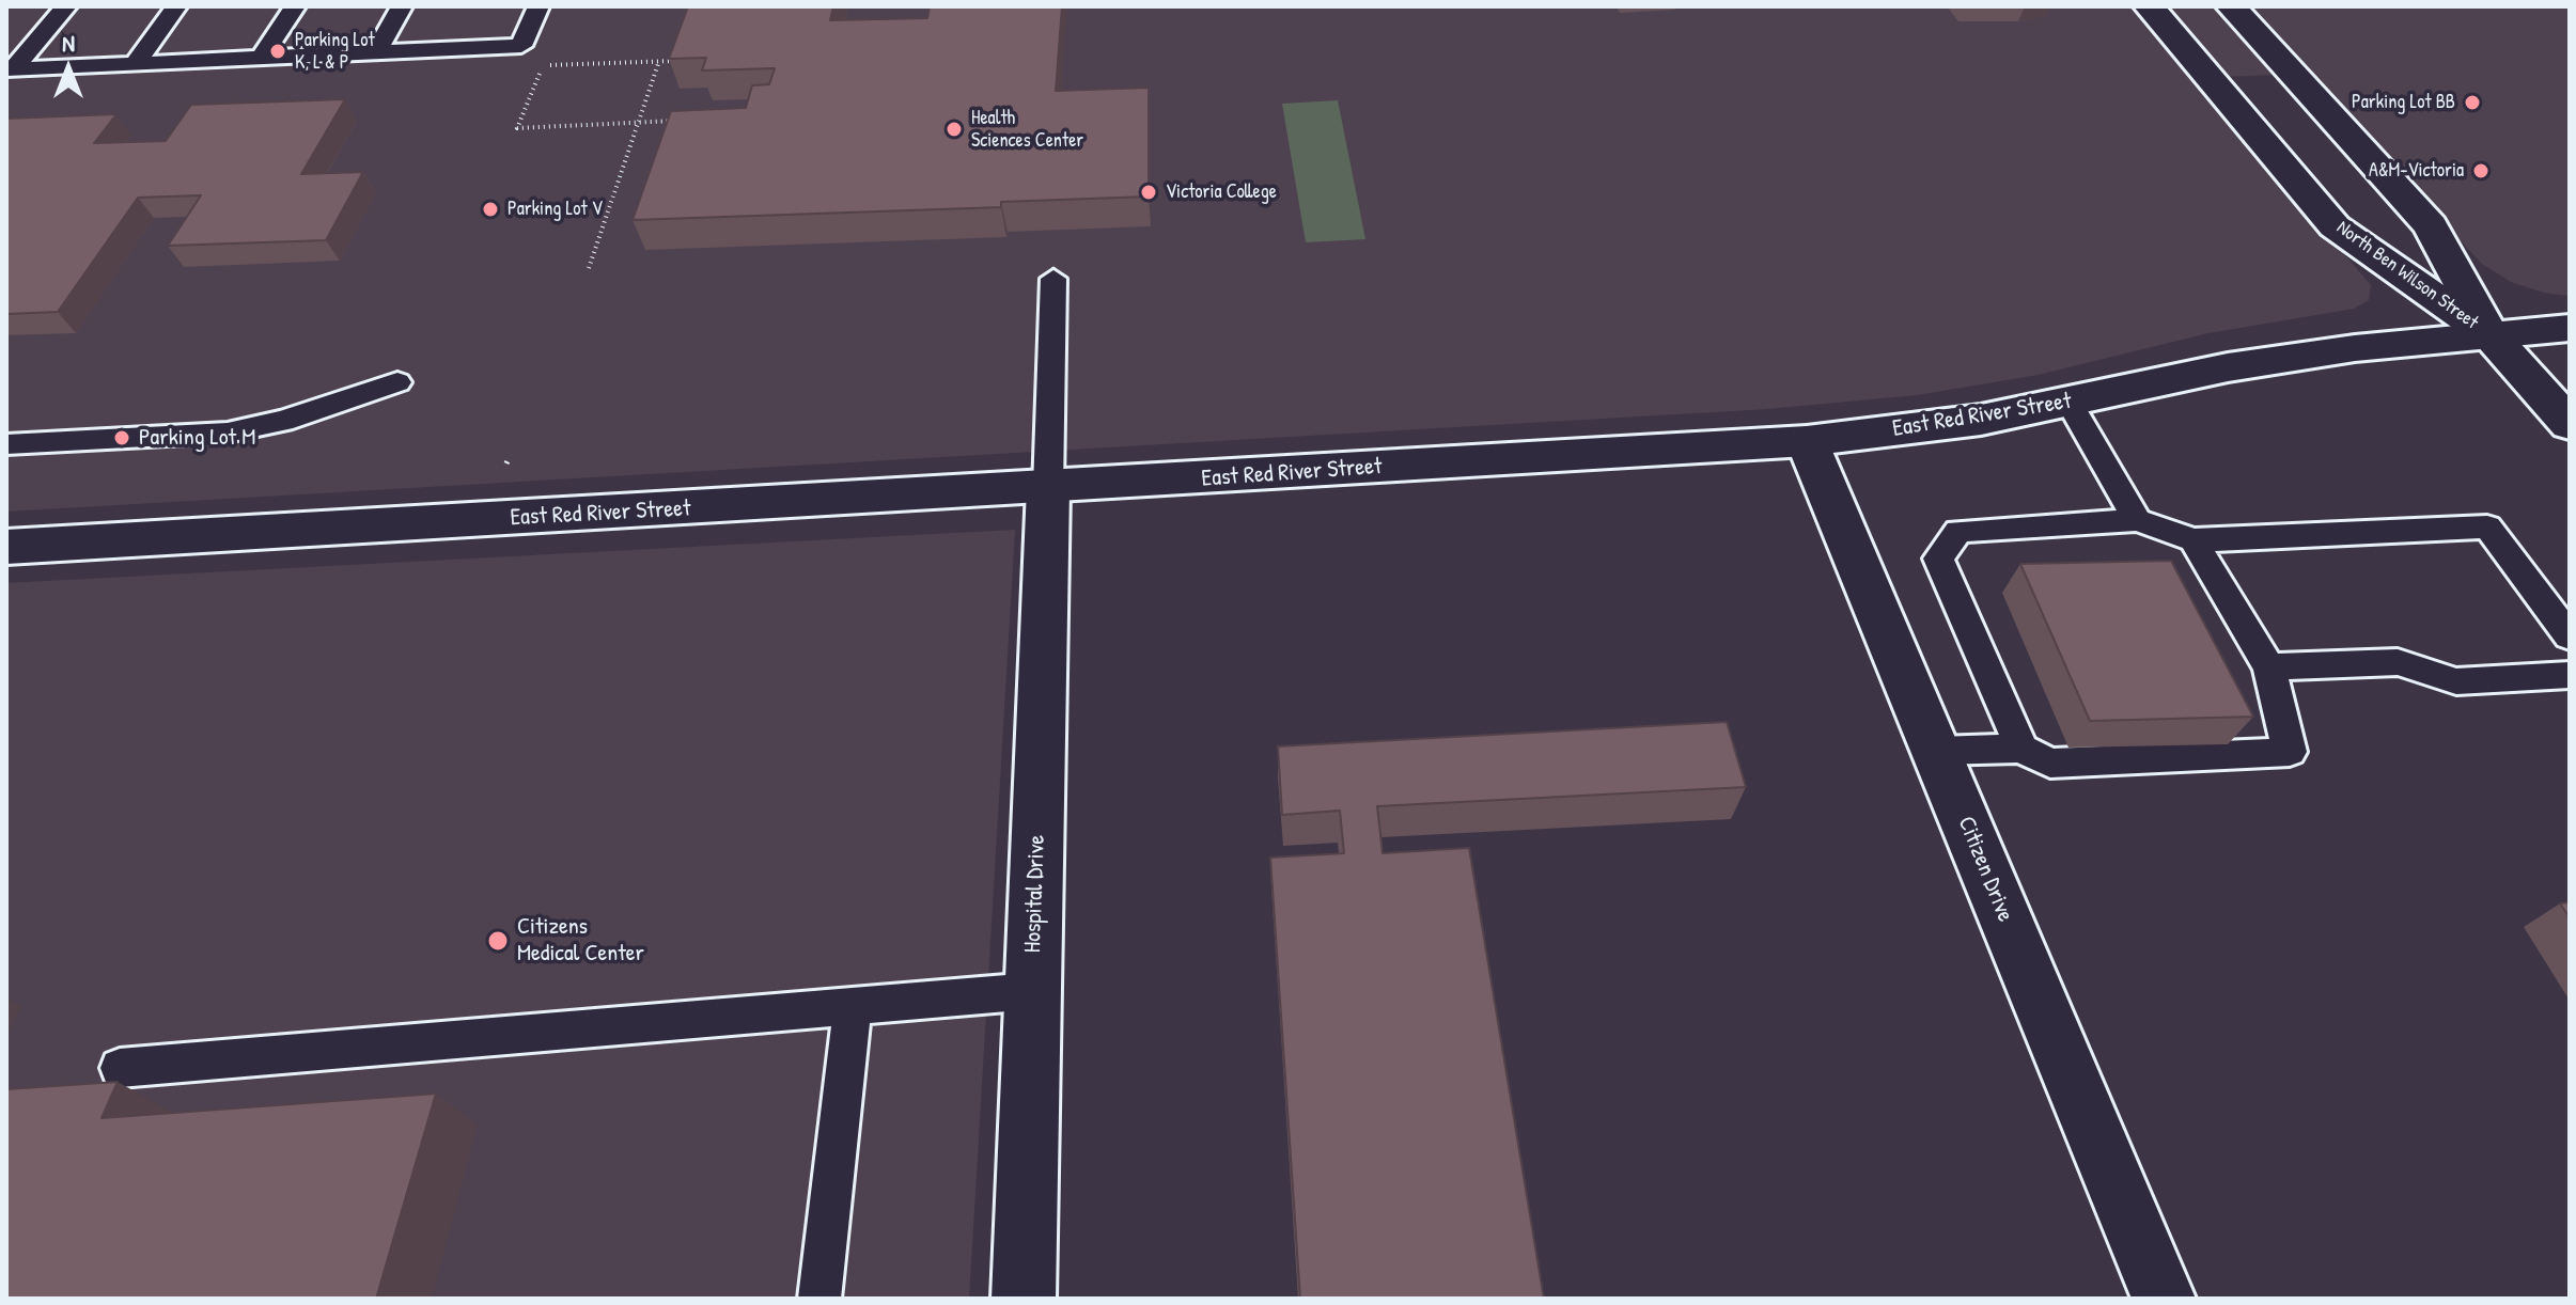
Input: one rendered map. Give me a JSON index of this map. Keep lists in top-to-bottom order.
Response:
{
  "streets": {
    "street": [
      "North Ben Wilson Street",
      "East Red River Street",
      "Citizen Drive",
      "Hospital Drive"
    ]
  },
  "crossings": [
    ["North Ben Wilson Street", "East Red River Street"],
    ["East Red River Street", "Citizen Drive"],
    ["East Red River Street", "Hospital Drive"]
  ],
  "places": [
    "Parking Lot K, L & P",
    "Parking Lot BB",
    "Health Sciences Center",
    "A&M-Victoria",
    "Victoria College",
    "Parking Lot V",
    "Parking Lot M",
    "Citizens Medical Center"
  ],
  "north": "top"
}
